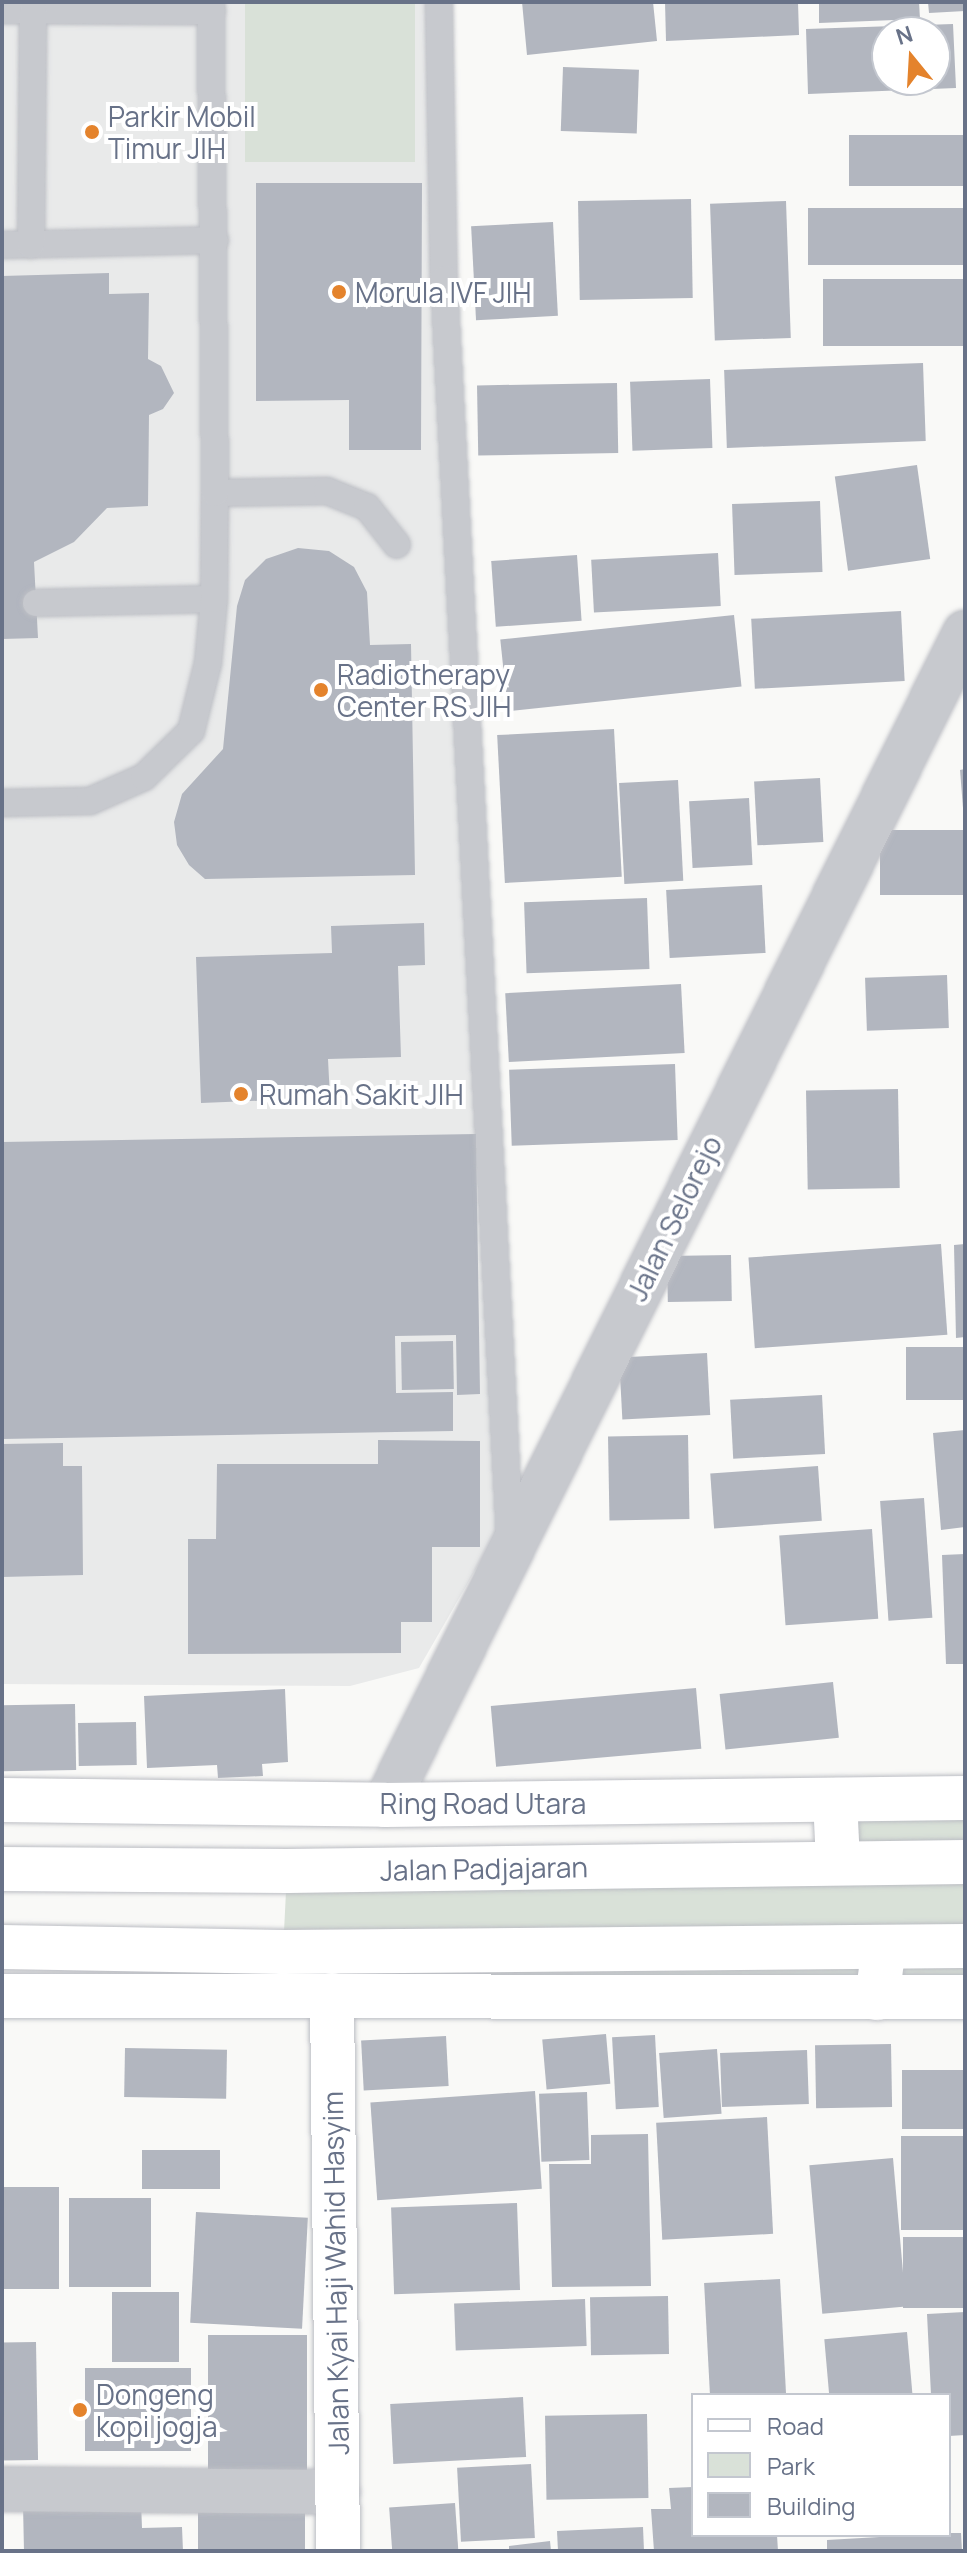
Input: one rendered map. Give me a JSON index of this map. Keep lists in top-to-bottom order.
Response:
{
  "streets": {
    "main road": ["Ring Road Utara", "Jalan Padjajaran", "Jalan Kyai Haji Wahid Hasyim"],
    "street": ["Jalan Selorejo"]
  },
  "crossings": [
    ["Jalan Selorejo", "Ring Road Utara"]
  ],
  "places": [
    "Parkir Mobil Timur JIH",
    "Morula IVF JIH",
    "Radiotherapy Center RS JIH",
    "Rumah Sakit JIH",
    "Dongeng kopi jogja"
  ],
  "legend": ["Road", "Park", "Building"],
  "north": "top"
}
